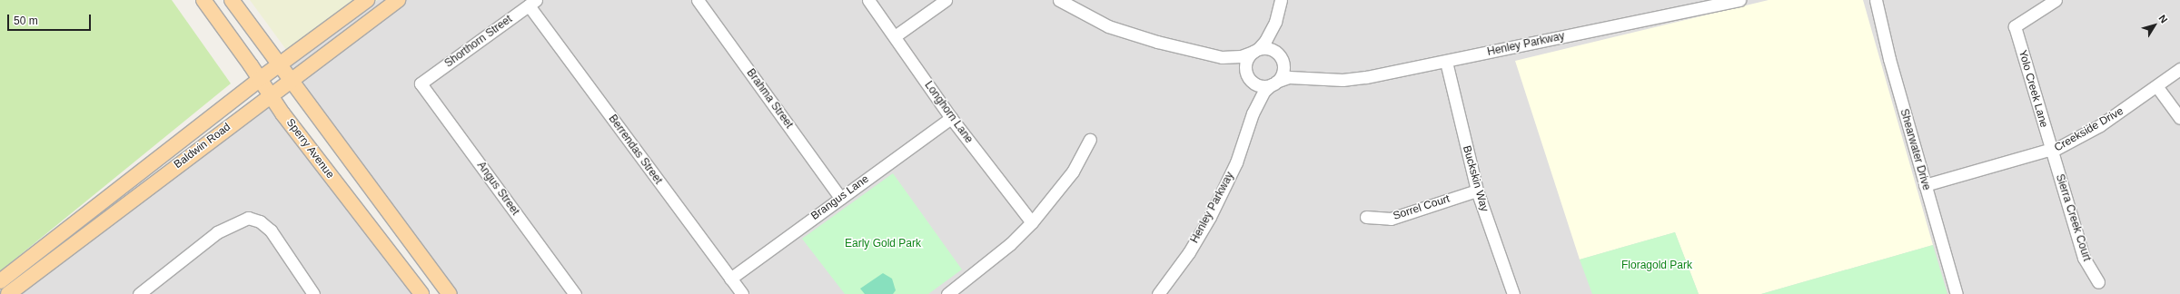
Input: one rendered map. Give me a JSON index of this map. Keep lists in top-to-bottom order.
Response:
{
  "streets": {
    "main road": ["Baldwin Road", "Sperry Avenue"],
    "street": [
      "Shorthorn Street",
      "Henley Parkway",
      "Yolo Creek Lane",
      "Brahma Street",
      "Longhorn Lane",
      "Creekside Drive",
      "Berrendas Street",
      "Shearwater Drive",
      "Buckskin Way",
      "Angus Street",
      "Brangus Lane",
      "Sorrel Court",
      "Sierra Creek Court"
    ]
  },
  "crossings": [
    ["Shorthorn Street", "Berrendas Street"],
    ["Shorthorn Street", "Angus Street"],
    ["Henley Parkway", "Buckskin Way"],
    ["Yolo Creek Lane", "Creekside Drive"],
    ["Yolo Creek Lane", "Sierra Creek Court"],
    ["Brahma Street", "Brangus Lane"],
    ["Longhorn Lane", "Brangus Lane"],
    ["Creekside Drive", "Shearwater Drive"],
    ["Creekside Drive", "Sierra Creek Court"],
    ["Baldwin Road", "Sperry Avenue"],
    ["Berrendas Street", "Brangus Lane"],
    ["Buckskin Way", "Sorrel Court"]
  ],
  "parks": ["Early Gold Park", "Floragold Park"],
  "scale_bar": "50 m",
  "north": "top right"
}
